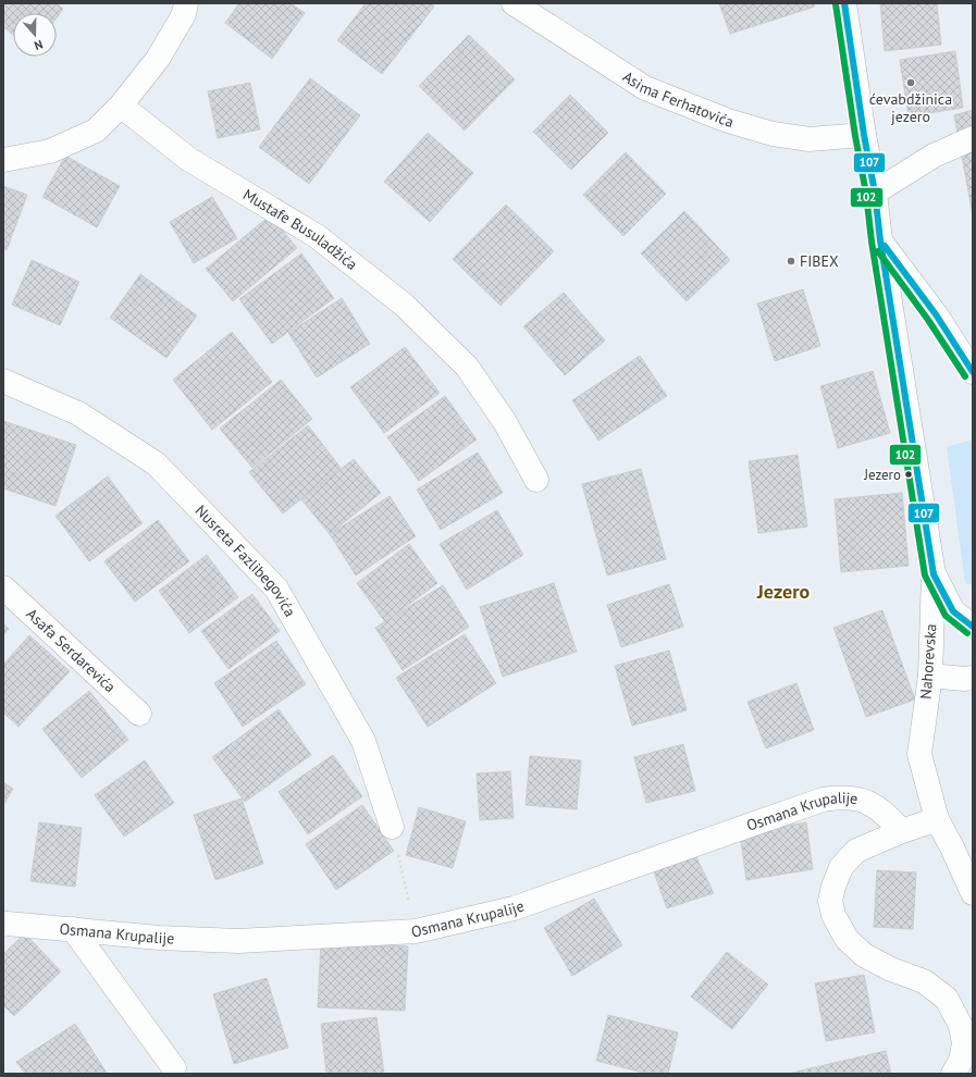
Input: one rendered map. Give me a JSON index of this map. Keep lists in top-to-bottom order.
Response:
{
  "streets": {
    "street": [
      "Asima Ferhatovića",
      "Mustafe Busuladžića",
      "Nusreta Fazlibegovića",
      "Asafa Serdarevića",
      "Nahorevska",
      "Osmana Krupalije"
    ]
  },
  "crossings": [
    ["Asima Ferhatovića", "Nahorevska"]
  ],
  "districts": ["Jezero"],
  "places": ["ćevabdžinica jezero", "FIBEX", "Jezero"],
  "lines": ["transit line 107", "transit line 102"],
  "north": "bottom"
}
